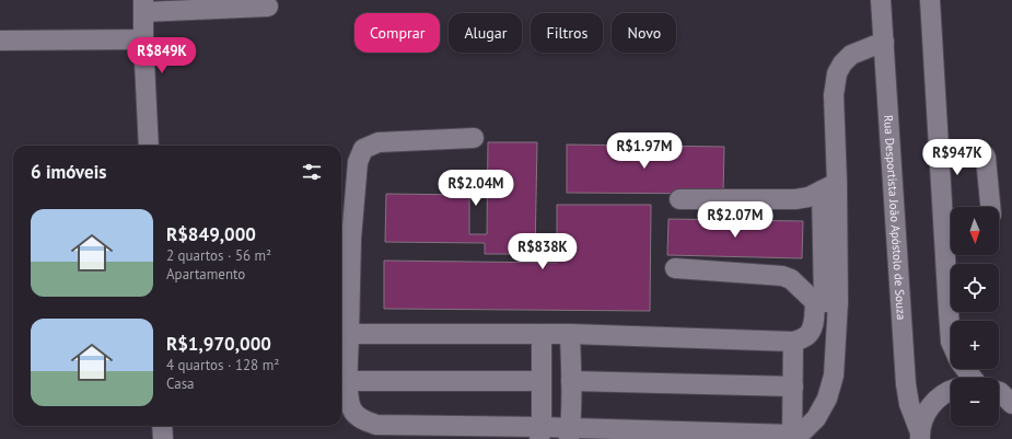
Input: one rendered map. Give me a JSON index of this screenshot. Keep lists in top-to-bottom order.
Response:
{
  "streets": {
    "street": ["Rua Desportista João Apóstolo de Souza"]
  },
  "north": "bottom",
  "page": {
    "chip": [
      "Comprar",
      "Alugar",
      "Filtros",
      "Novo"
    ],
    "price": [
      "R$849K",
      "R$1.97M",
      "R$947K",
      "R$2.04M",
      "R$2.07M",
      "R$838K"
    ],
    "heading": "6 imóveis",
    "list": [
      {
        "name": "R$849,000",
        "note": "2 quartos · 56 m² · Apartamento"
      },
      {
        "name": "R$1,970,000",
        "note": "4 quartos · 128 m² · Casa"
      }
    ],
    "map_buttons": ["+", "−"]
  }
}
